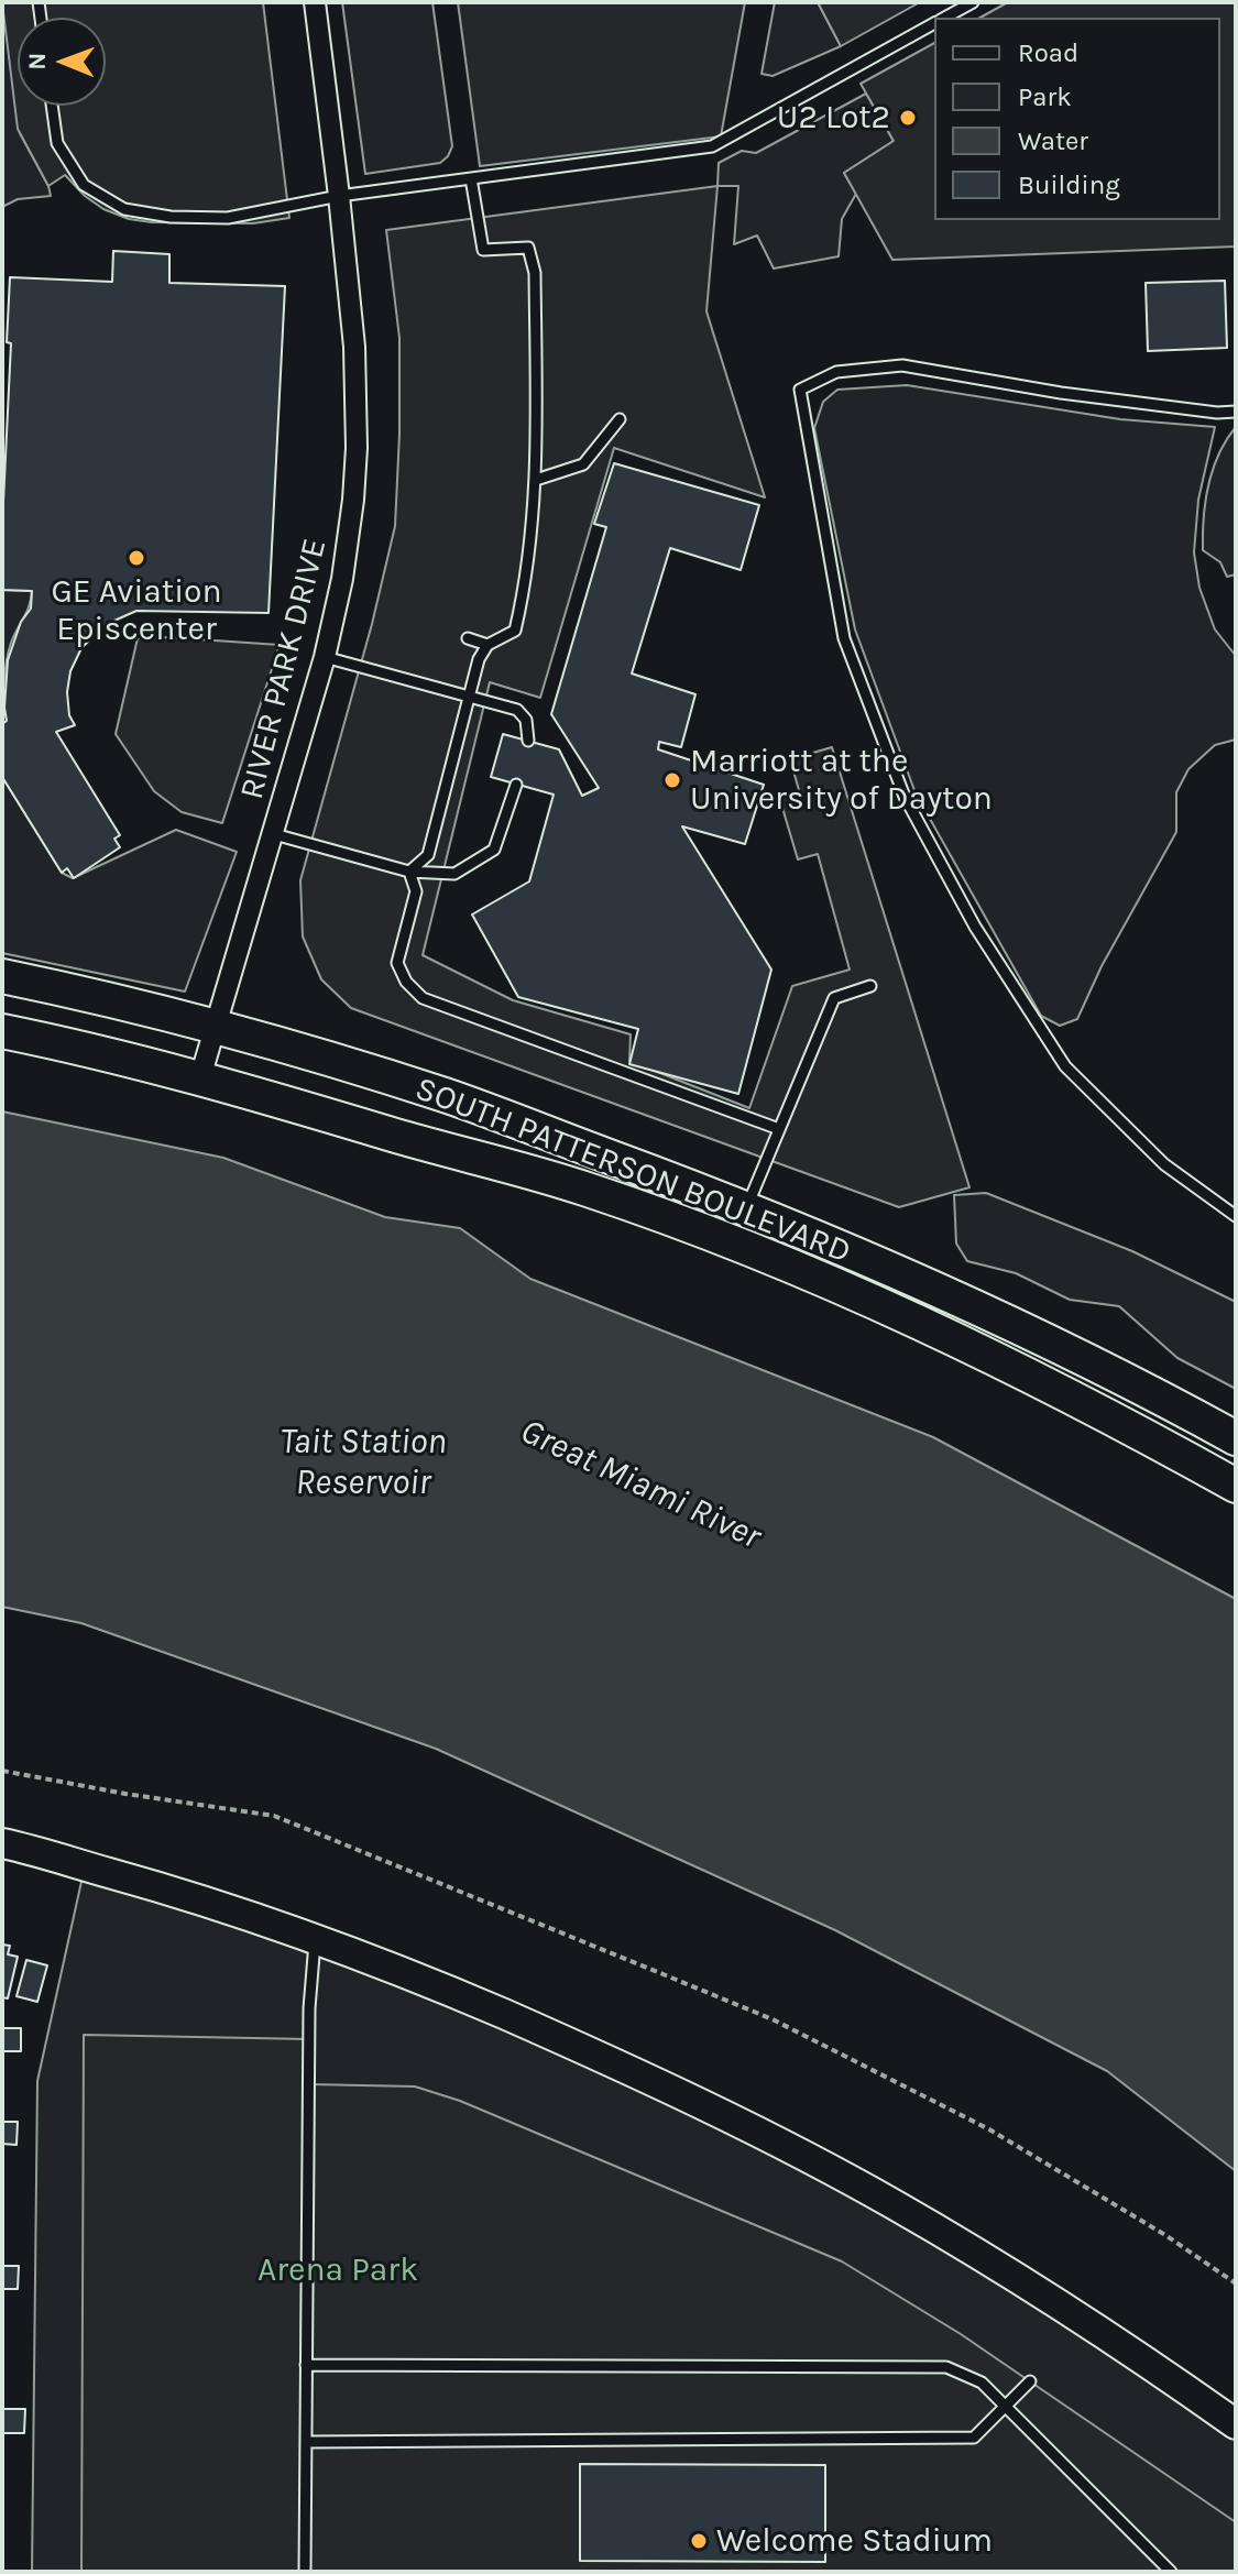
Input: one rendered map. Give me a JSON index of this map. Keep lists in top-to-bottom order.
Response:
{
  "streets": {
    "main road": ["SOUTH PATTERSON BOULEVARD"],
    "street": ["RIVER PARK DRIVE"]
  },
  "crossings": [
    ["RIVER PARK DRIVE", "SOUTH PATTERSON BOULEVARD"]
  ],
  "water": ["Tait Station Reservoir", "Great Miami River"],
  "parks": ["Arena Park"],
  "places": [
    "U2 Lot2",
    "GE Aviation Episcenter",
    "Marriott at the University of Dayton",
    "Welcome Stadium"
  ],
  "legend": [
    "Road",
    "Park",
    "Water",
    "Building"
  ],
  "north": "left"
}
